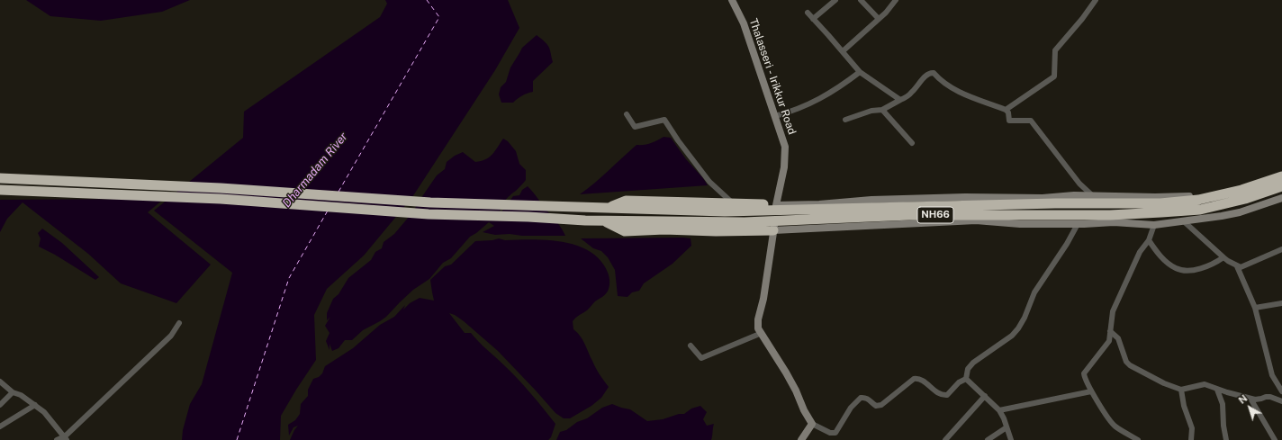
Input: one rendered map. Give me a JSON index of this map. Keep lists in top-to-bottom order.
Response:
{
  "streets": {
    "highway": ["NH66"],
    "street": ["Thalasseri - Irikkur Road"]
  },
  "water": ["Dharmadam River"],
  "north": "top left"
}
